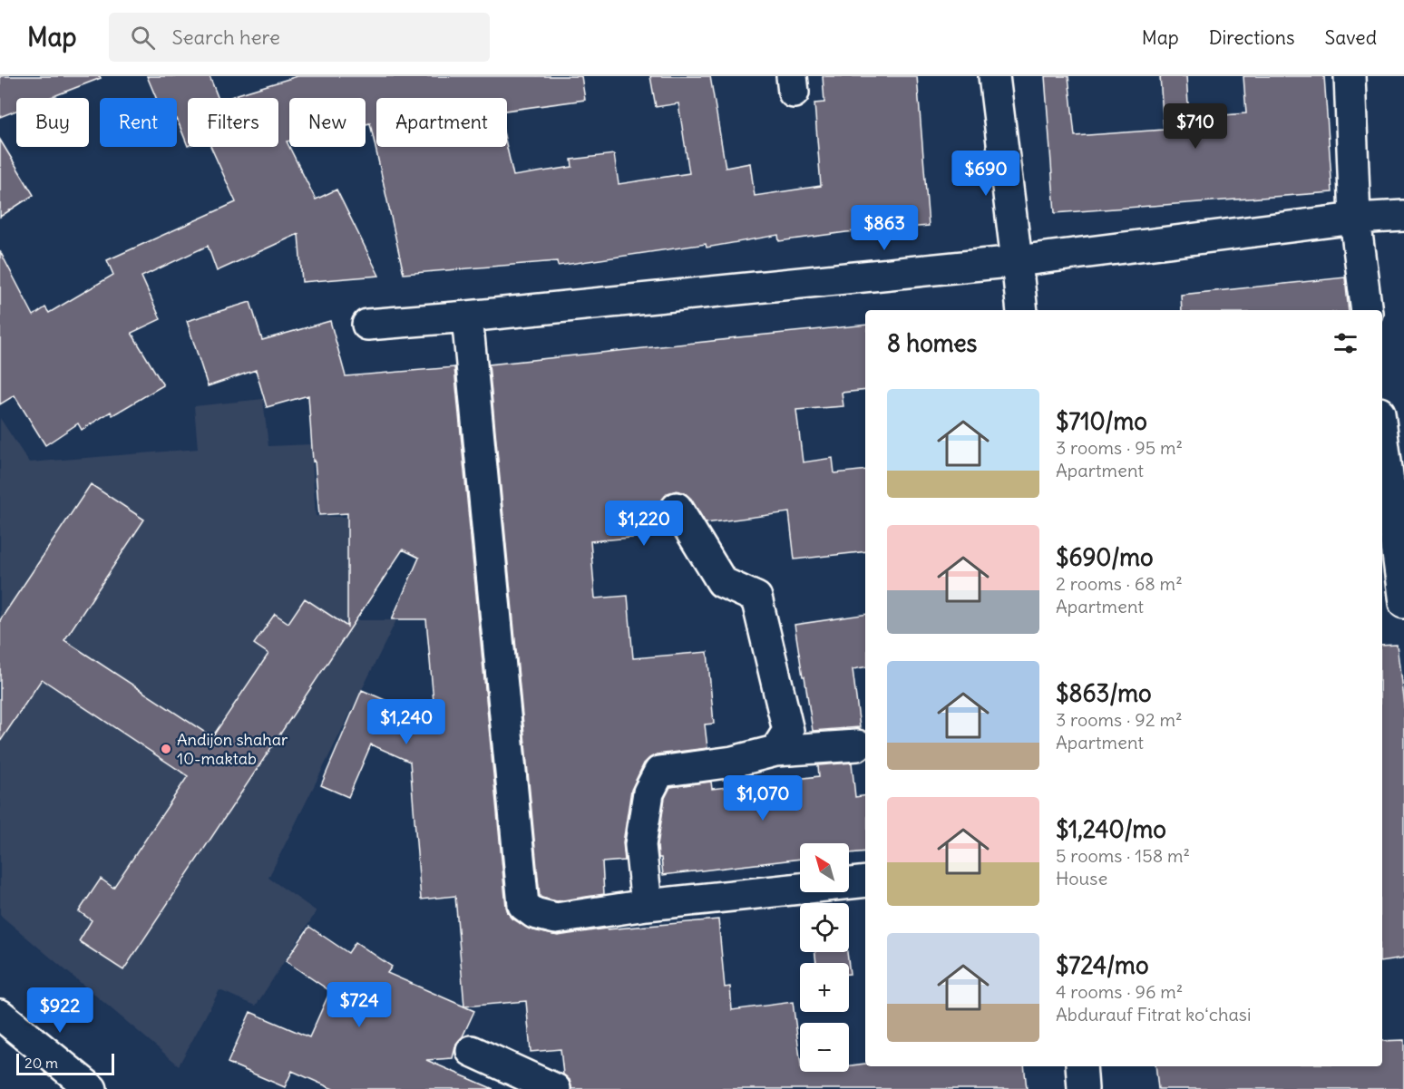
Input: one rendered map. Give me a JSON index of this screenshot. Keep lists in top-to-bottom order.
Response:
{
  "places": ["Andijon shahar 10-maktab"],
  "scale_bar": "20 m",
  "north": "top left",
  "page": {
    "header": "Map",
    "search": "Search here",
    "nav": ["Map", "Directions", "Saved"],
    "chip": [
      "Buy",
      "Rent",
      "Filters",
      "New",
      "Apartment"
    ],
    "price": [
      "$710",
      "$690",
      "$863",
      "$1,220",
      "$1,240",
      "$1,070",
      "$724",
      "$922"
    ],
    "heading": "8 homes",
    "list": [
      {
        "name": "$710/mo",
        "note": "3 rooms · 95 m² · Apartment"
      },
      {
        "name": "$690/mo",
        "note": "2 rooms · 68 m² · Apartment"
      },
      {
        "name": "$863/mo",
        "note": "3 rooms · 92 m² · Apartment"
      },
      {
        "name": "$1,240/mo",
        "note": "5 rooms · 158 m² · House"
      },
      {
        "name": "$724/mo",
        "note": "4 rooms · 96 m² · Abdurauf Fitrat koʻchasi"
      }
    ],
    "map_buttons": ["+", "−"],
    "scale": "20 m"
  }
}
